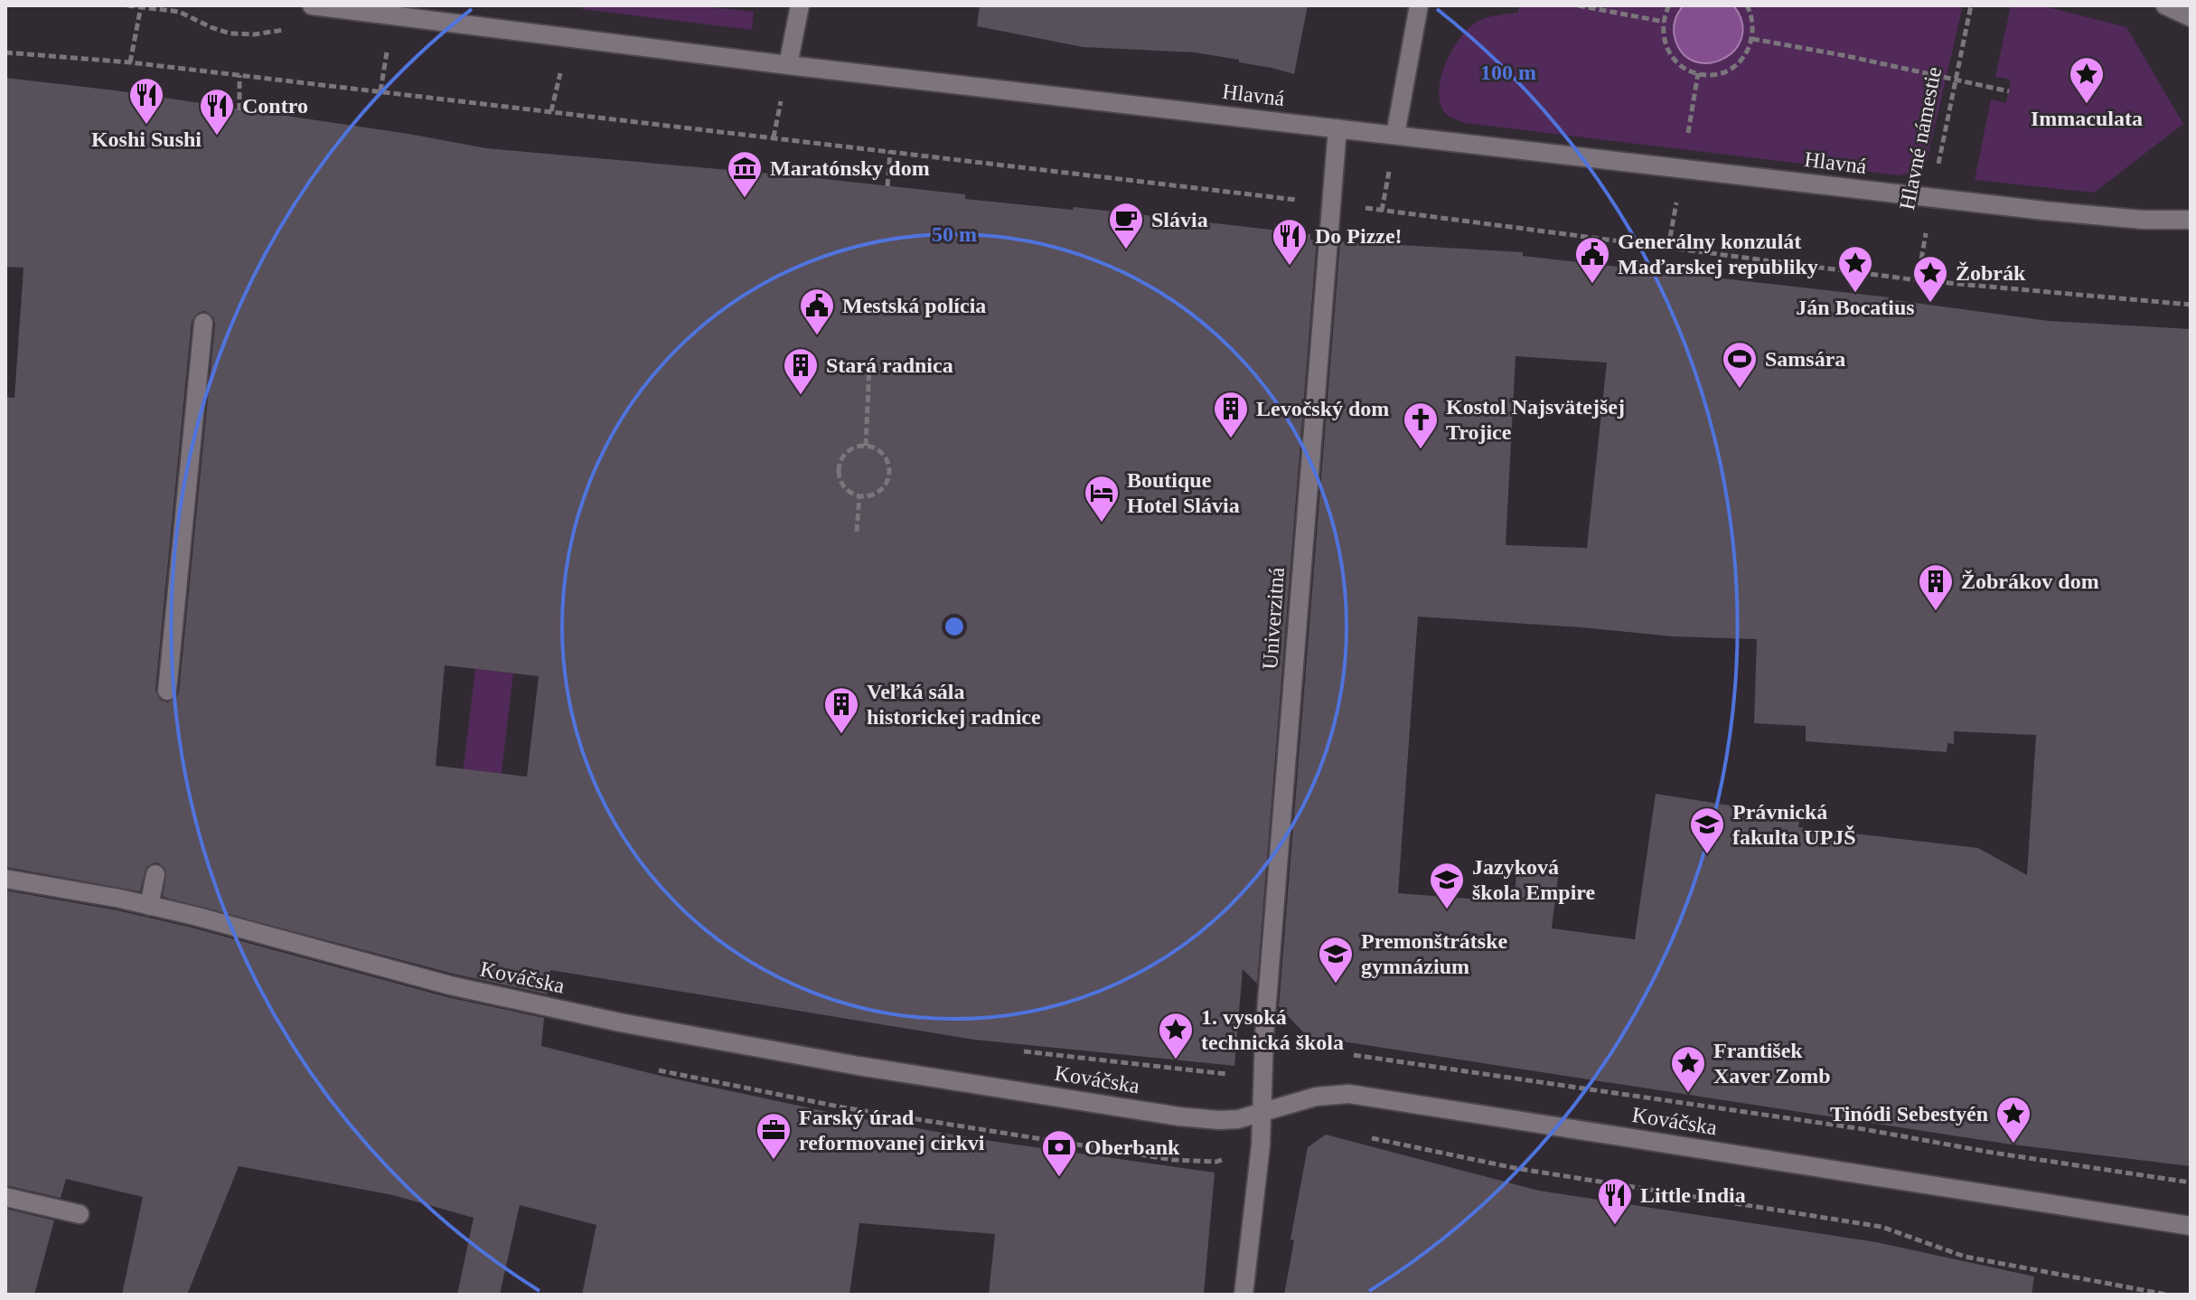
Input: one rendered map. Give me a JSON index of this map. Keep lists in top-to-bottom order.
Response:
{
  "streets": {
    "street": ["Hlavná", "Univerzitná", "Kováčska"],
    "path": ["Hlavné námestie"]
  },
  "crossings": [
    ["Hlavná", "Hlavné námestie"],
    ["Hlavná", "Univerzitná"],
    ["Univerzitná", "Kováčska"]
  ],
  "places": {
    "place": [
      "Immaculata",
      "Ján Bocatius",
      "Žobrák",
      "1. vysoká technická škola",
      "František Xaver Zomb",
      "Tinódi Sebestyén"
    ],
    "restaurant": [
      "Koshi Sushi",
      "Contro",
      "Do Pizze!",
      "Little India"
    ],
    "museum": ["Maratónsky dom"],
    "cafe": ["Slávia"],
    "public building": ["Generálny konzulát Maďarskej republiky", "Mestská polícia"],
    "sports": ["Samsára"],
    "building": [
      "Stará radnica",
      "Levočský dom",
      "Žobrákov dom",
      "Veľká sála historickej radnice"
    ],
    "church": ["Kostol Najsvätejšej Trojice"],
    "hotel": ["Boutique Hotel Slávia"],
    "school or university": ["Právnická fakulta UPJŠ", "Jazyková škola Empire", "Premonštrátske gymnázium"],
    "office": ["Farský úrad reformovanej cirkvi"],
    "bank": ["Oberbank"]
  },
  "rings": ["100 m", "50 m"]
}
